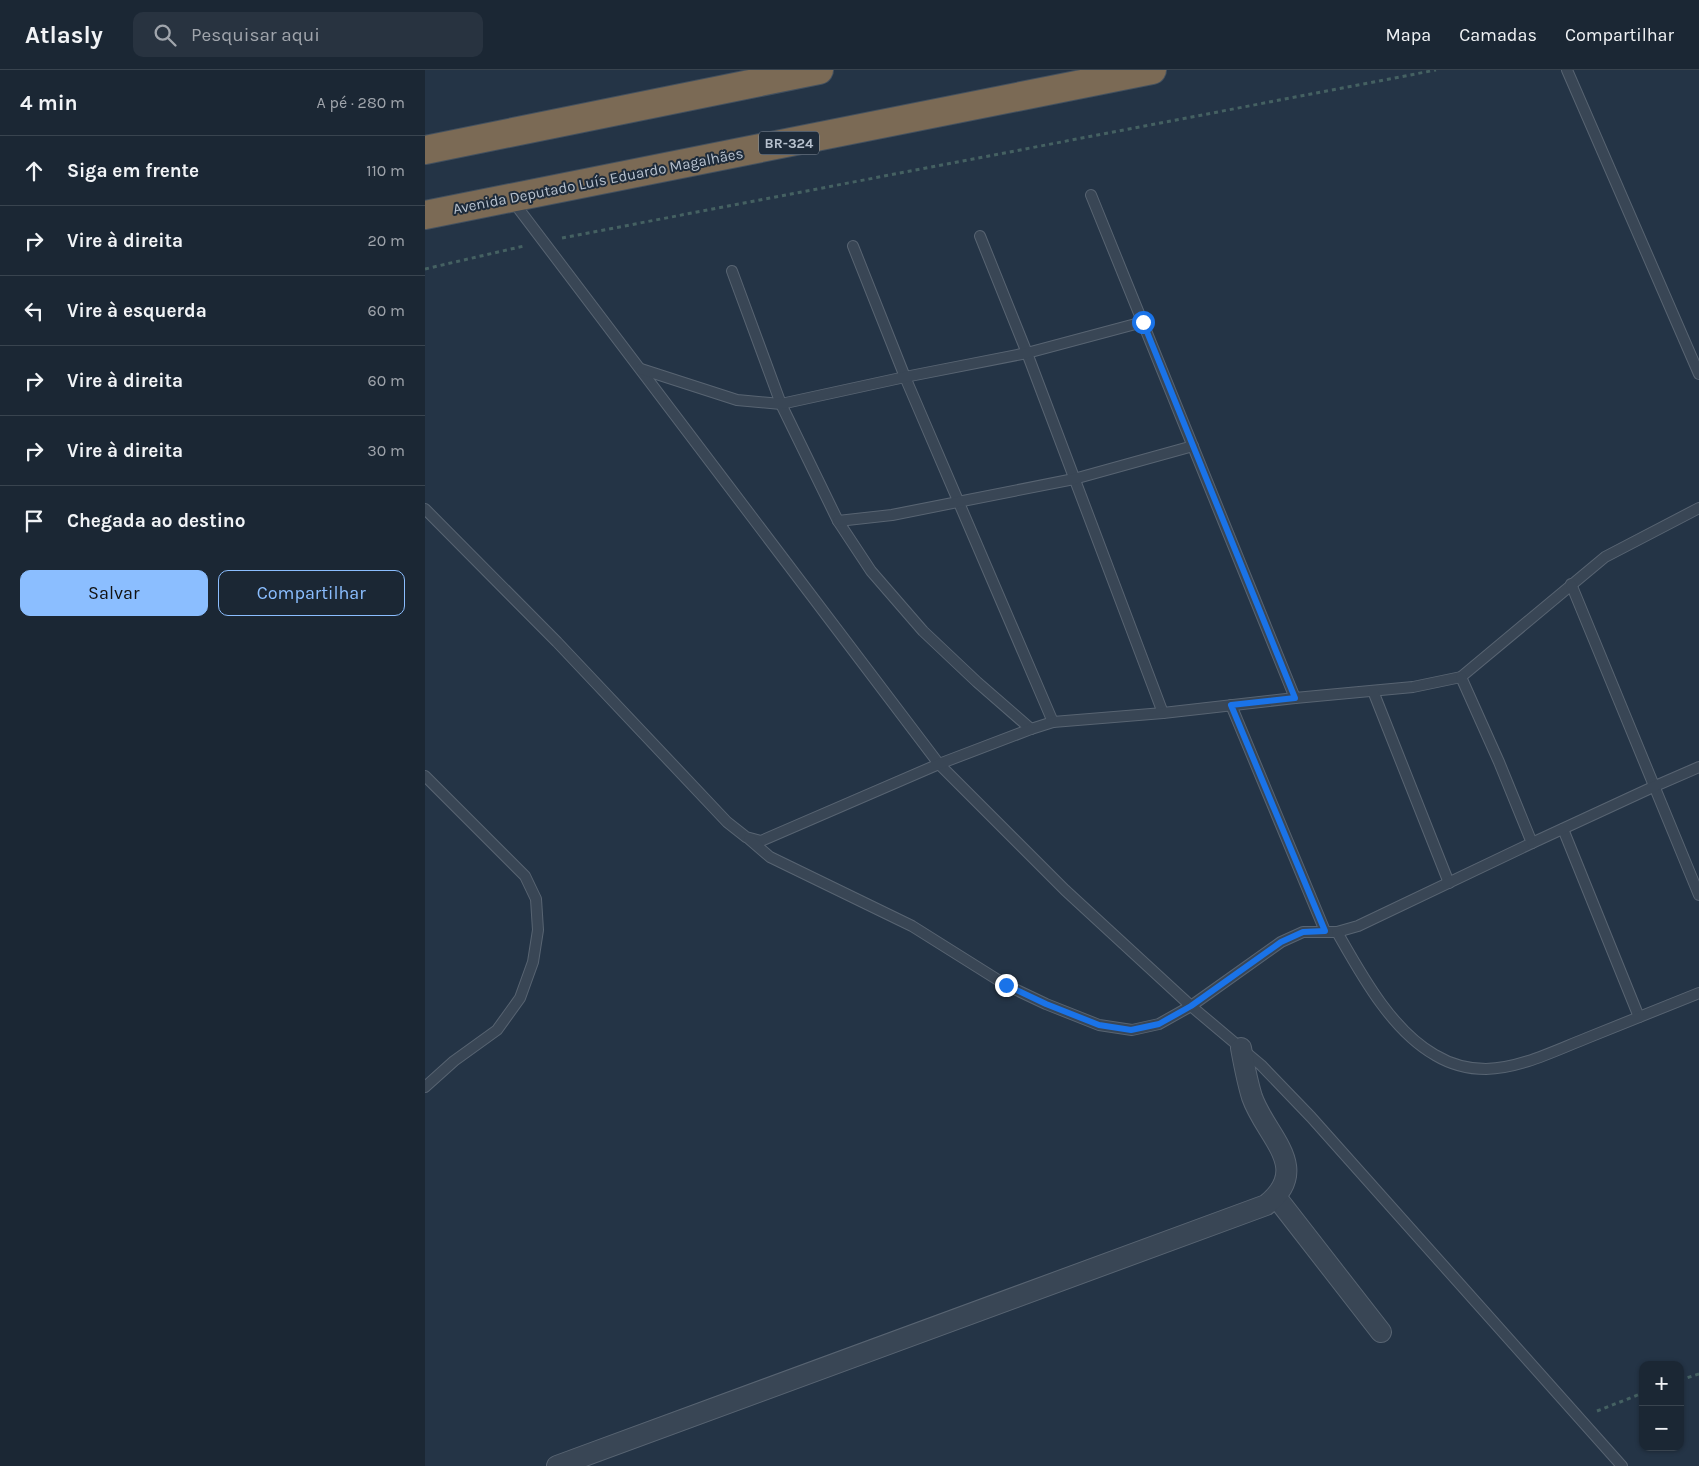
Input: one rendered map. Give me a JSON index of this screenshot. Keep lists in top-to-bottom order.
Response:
{
  "streets": {
    "highway": ["BR-324", "Avenida Deputado Luís Eduardo Magalhães"]
  },
  "page": {
    "header": "Atlasly",
    "search": "Pesquisar aqui",
    "nav": ["Mapa", "Camadas", "Compartilhar"],
    "heading": ["4 min", "A pé · 280 m"],
    "list": [
      ["Siga em frente", "110 m"],
      ["Vire à direita", "20 m"],
      ["Vire à esquerda", "60 m"],
      ["Vire à direita", "60 m"],
      ["Vire à direita", "30 m"],
      "Chegada ao destino"
    ],
    "buttons": ["Salvar", "Compartilhar"],
    "map_buttons": ["+", "−"]
  }
}
